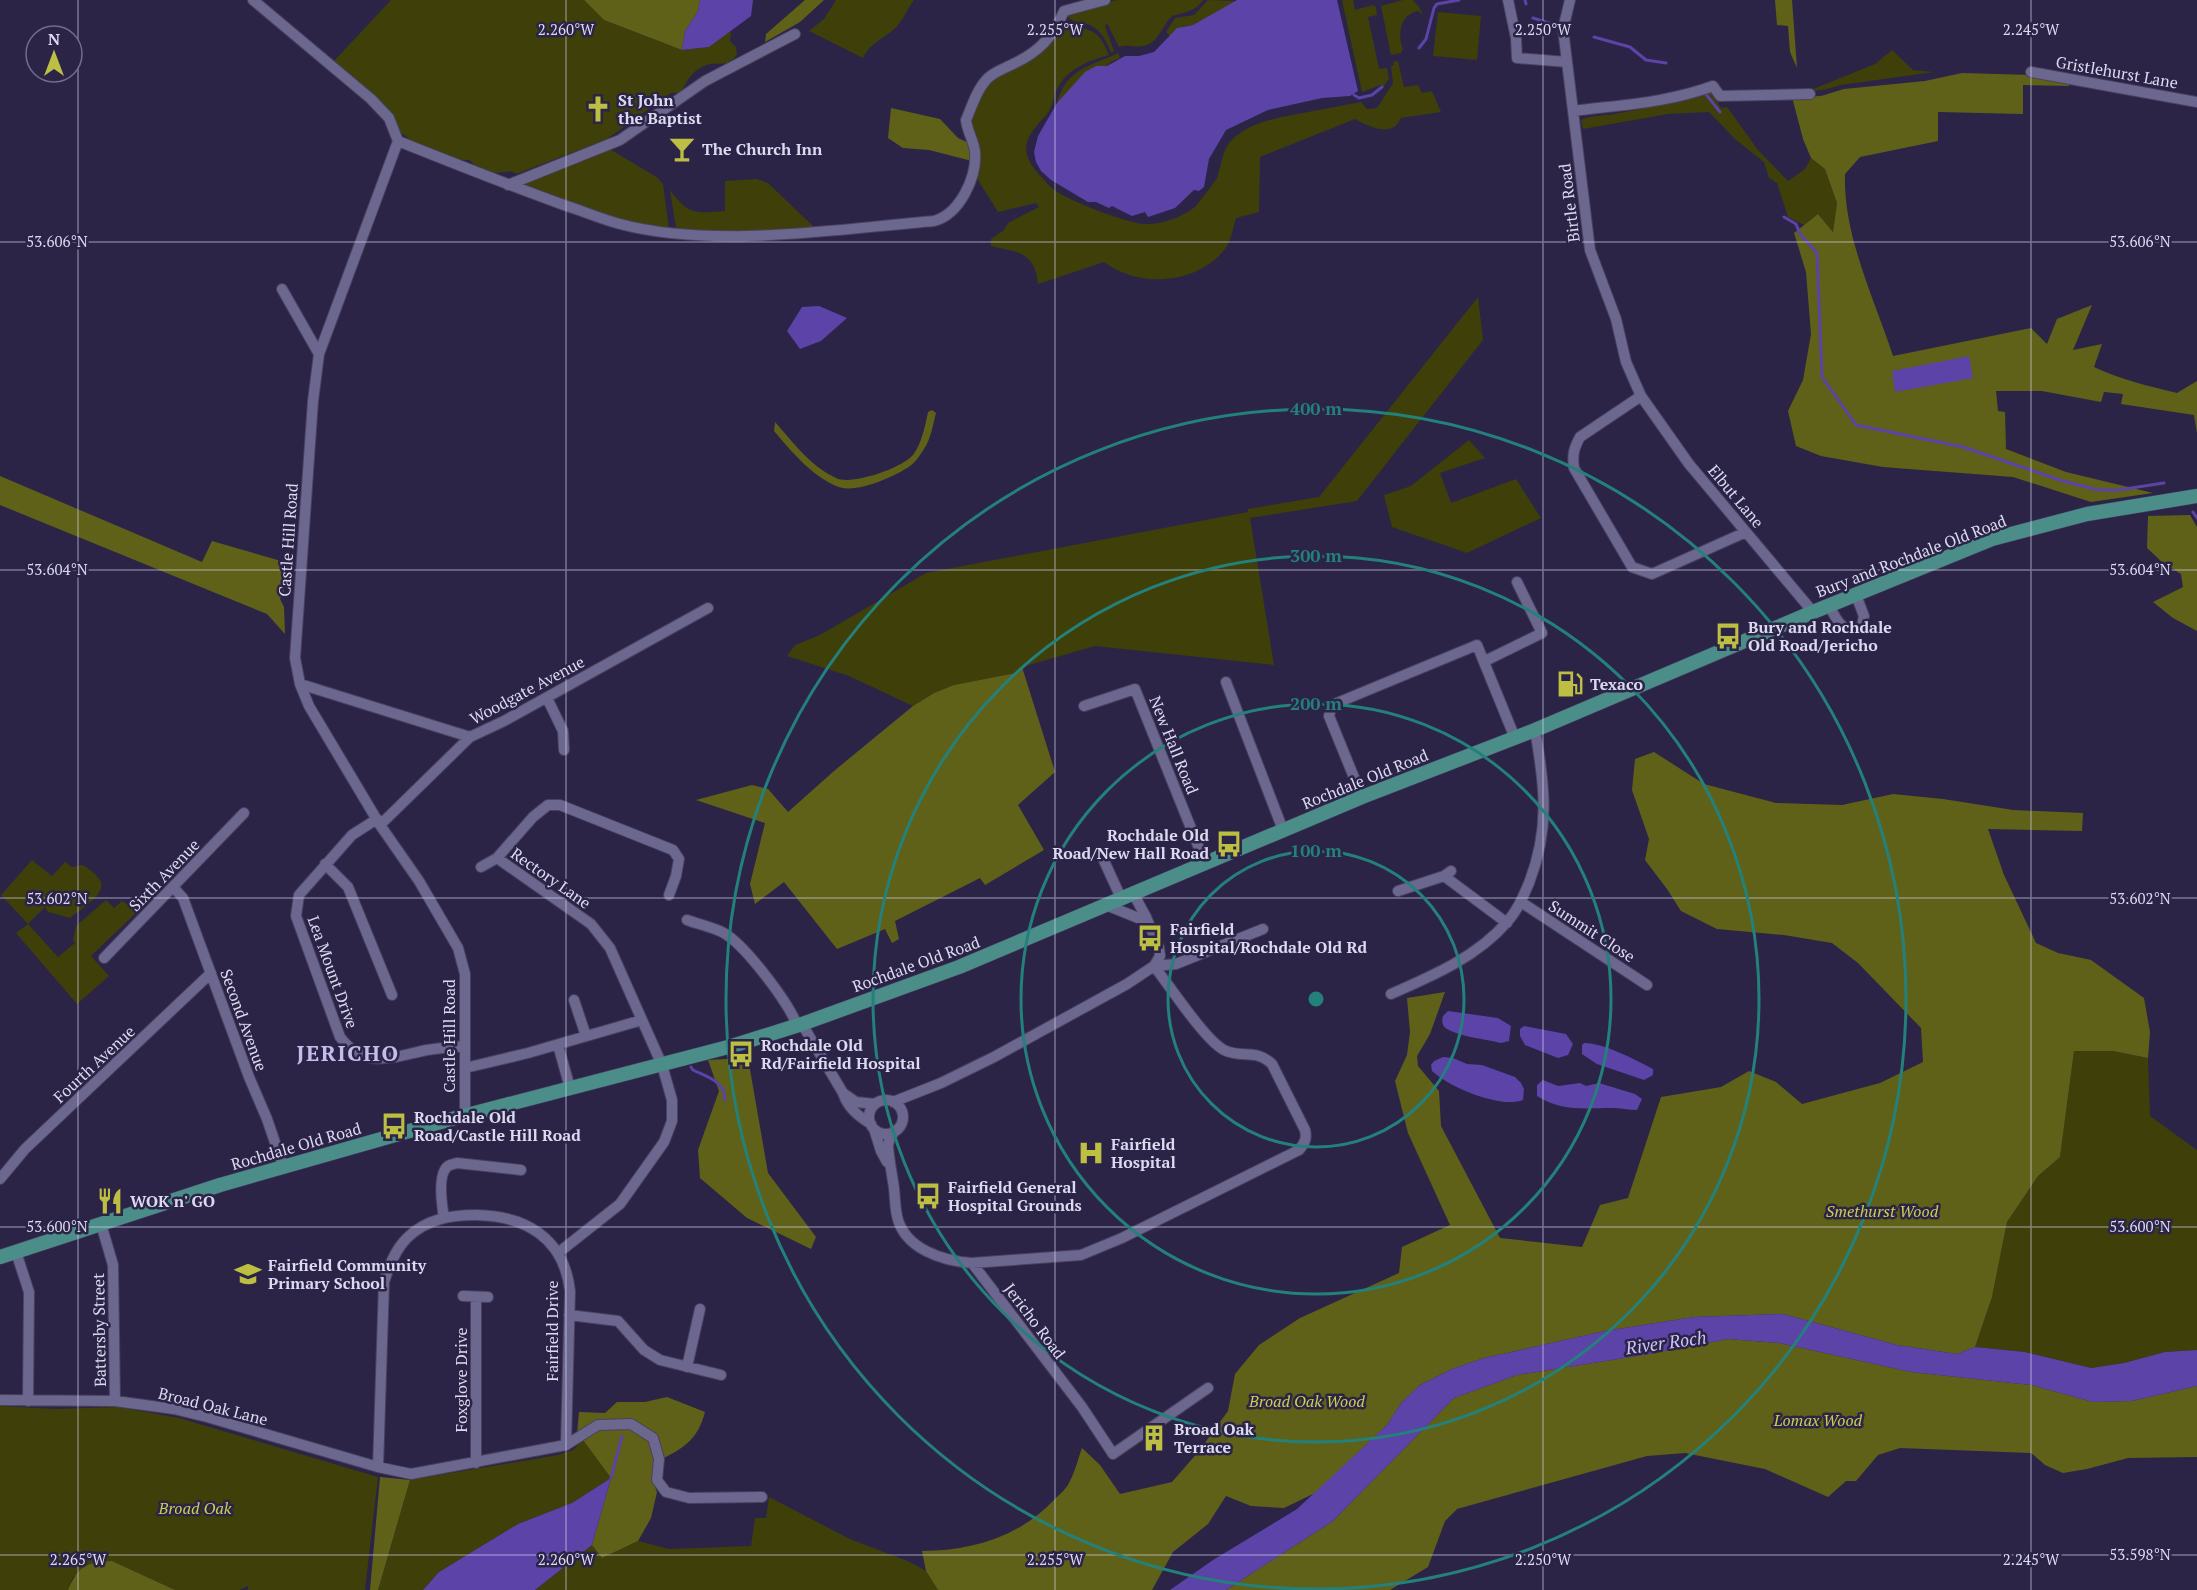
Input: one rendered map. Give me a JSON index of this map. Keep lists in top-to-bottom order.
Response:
{
  "streets": {
    "main road": ["Bury and Rochdale Old Road", "Rochdale Old Road"],
    "street": [
      "Gristlehurst Lane",
      "Birtle Road",
      "Elbut Lane",
      "Castle Hill Road",
      "Woodgate Avenue",
      "New Hall Road",
      "Sixth Avenue",
      "Rectory Lane",
      "Summit Close",
      "Lea Mount Drive",
      "Second Avenue",
      "Fourth Avenue",
      "Jericho Road",
      "Battersby Street",
      "Fairfield Drive",
      "Foxglove Drive",
      "Broad Oak Lane"
    ]
  },
  "crossings": [
    ["Birtle Road", "Elbut Lane"],
    ["Elbut Lane", "Bury and Rochdale Old Road"],
    ["Elbut Lane", "Rochdale Old Road"],
    ["Castle Hill Road", "Woodgate Avenue"],
    ["Castle Hill Road", "Rochdale Old Road"],
    ["Castle Hill Road", "Lea Mount Drive"],
    ["Bury and Rochdale Old Road", "Rochdale Old Road"],
    ["Woodgate Avenue", "Lea Mount Drive"],
    ["New Hall Road", "Rochdale Old Road"],
    ["Rochdale Old Road", "Rectory Lane"],
    ["Rochdale Old Road", "Second Avenue"],
    ["Rochdale Old Road", "Battersby Street"],
    ["Sixth Avenue", "Second Avenue"],
    ["Rectory Lane", "Fairfield Drive"],
    ["Second Avenue", "Fourth Avenue"],
    ["Battersby Street", "Broad Oak Lane"],
    ["Fairfield Drive", "Broad Oak Lane"]
  ],
  "districts": ["JERICHO"],
  "water": ["River Roch"],
  "parks": [
    "Smethurst Wood",
    "Broad Oak Wood",
    "Lomax Wood",
    "Broad Oak"
  ],
  "places": {
    "church": ["St John the Baptist"],
    "bar": ["The Church Inn"],
    "bus stop": [
      "Bury and Rochdale Old Road/Jericho",
      "Rochdale Old Road/New Hall Road",
      "Fairfield Hospital/Rochdale Old Rd",
      "Rochdale Old Rd/Fairfield Hospital",
      "Rochdale Old Road/Castle Hill Road",
      "Fairfield General Hospital Grounds"
    ],
    "fuel station": ["Texaco"],
    "hospital": ["Fairfield Hospital"],
    "restaurant": ["WOK n' GO"],
    "school or university": ["Fairfield Community Primary School"],
    "building": ["Broad Oak Terrace"]
  },
  "north": "top",
  "coordinates": [
    "2.260°W",
    "2.255°W",
    "2.250°W",
    "2.245°W",
    "53.606°N",
    "53.604°N",
    "53.602°N",
    "53.600°N",
    "53.598°N",
    "2.265°W"
  ],
  "rings": [
    "400 m",
    "300 m",
    "200 m",
    "100 m"
  ]
}
